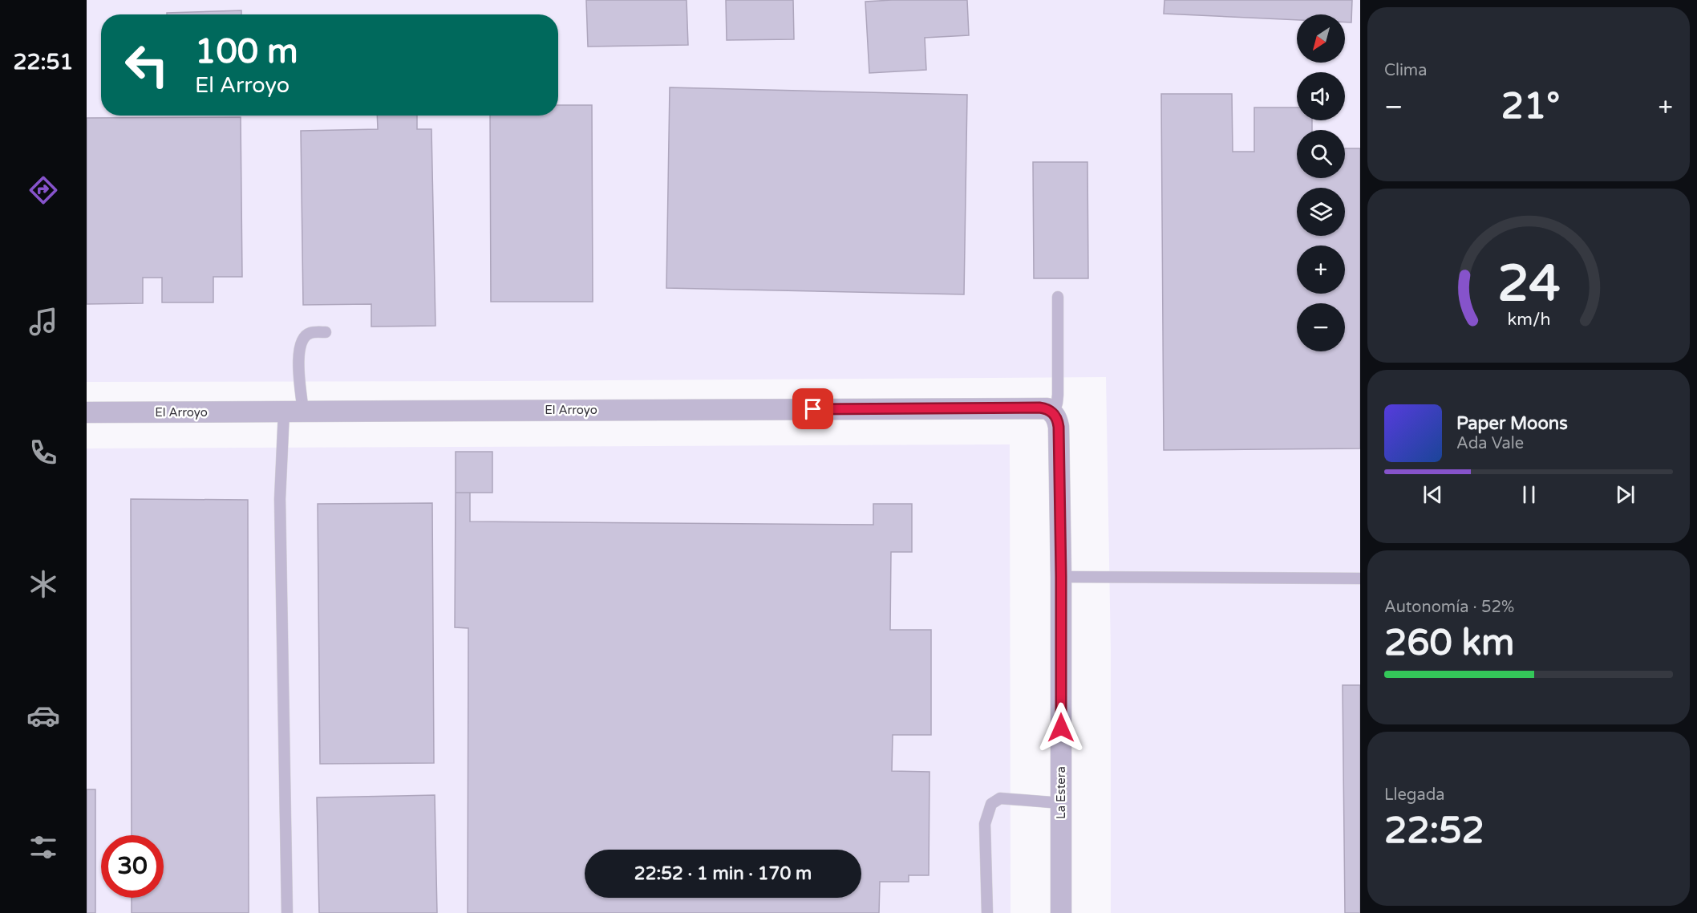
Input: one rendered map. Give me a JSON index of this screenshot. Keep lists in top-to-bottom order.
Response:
{
  "streets": {
    "street": ["El Arroyo", "La Estera"]
  },
  "crossings": [
    ["El Arroyo", "La Estera"]
  ],
  "north": "bottom left",
  "page": {
    "tabs": "22:51",
    "tile": [
      "Clima",
      ["Autonomía · 52%", "260 km"],
      ["Llegada", "22:52"]
    ],
    "map_buttons": ["+", "−"],
    "turn": ["100 m", "El Arroyo"],
    "heat": ["−", "21°", "+"],
    "song": ["Paper Moons", "Ada Vale"],
    "limit": "30",
    "trip": "22:52 · 1 min · 170 m",
    "gauge": ["24", "km/h"]
  }
}
